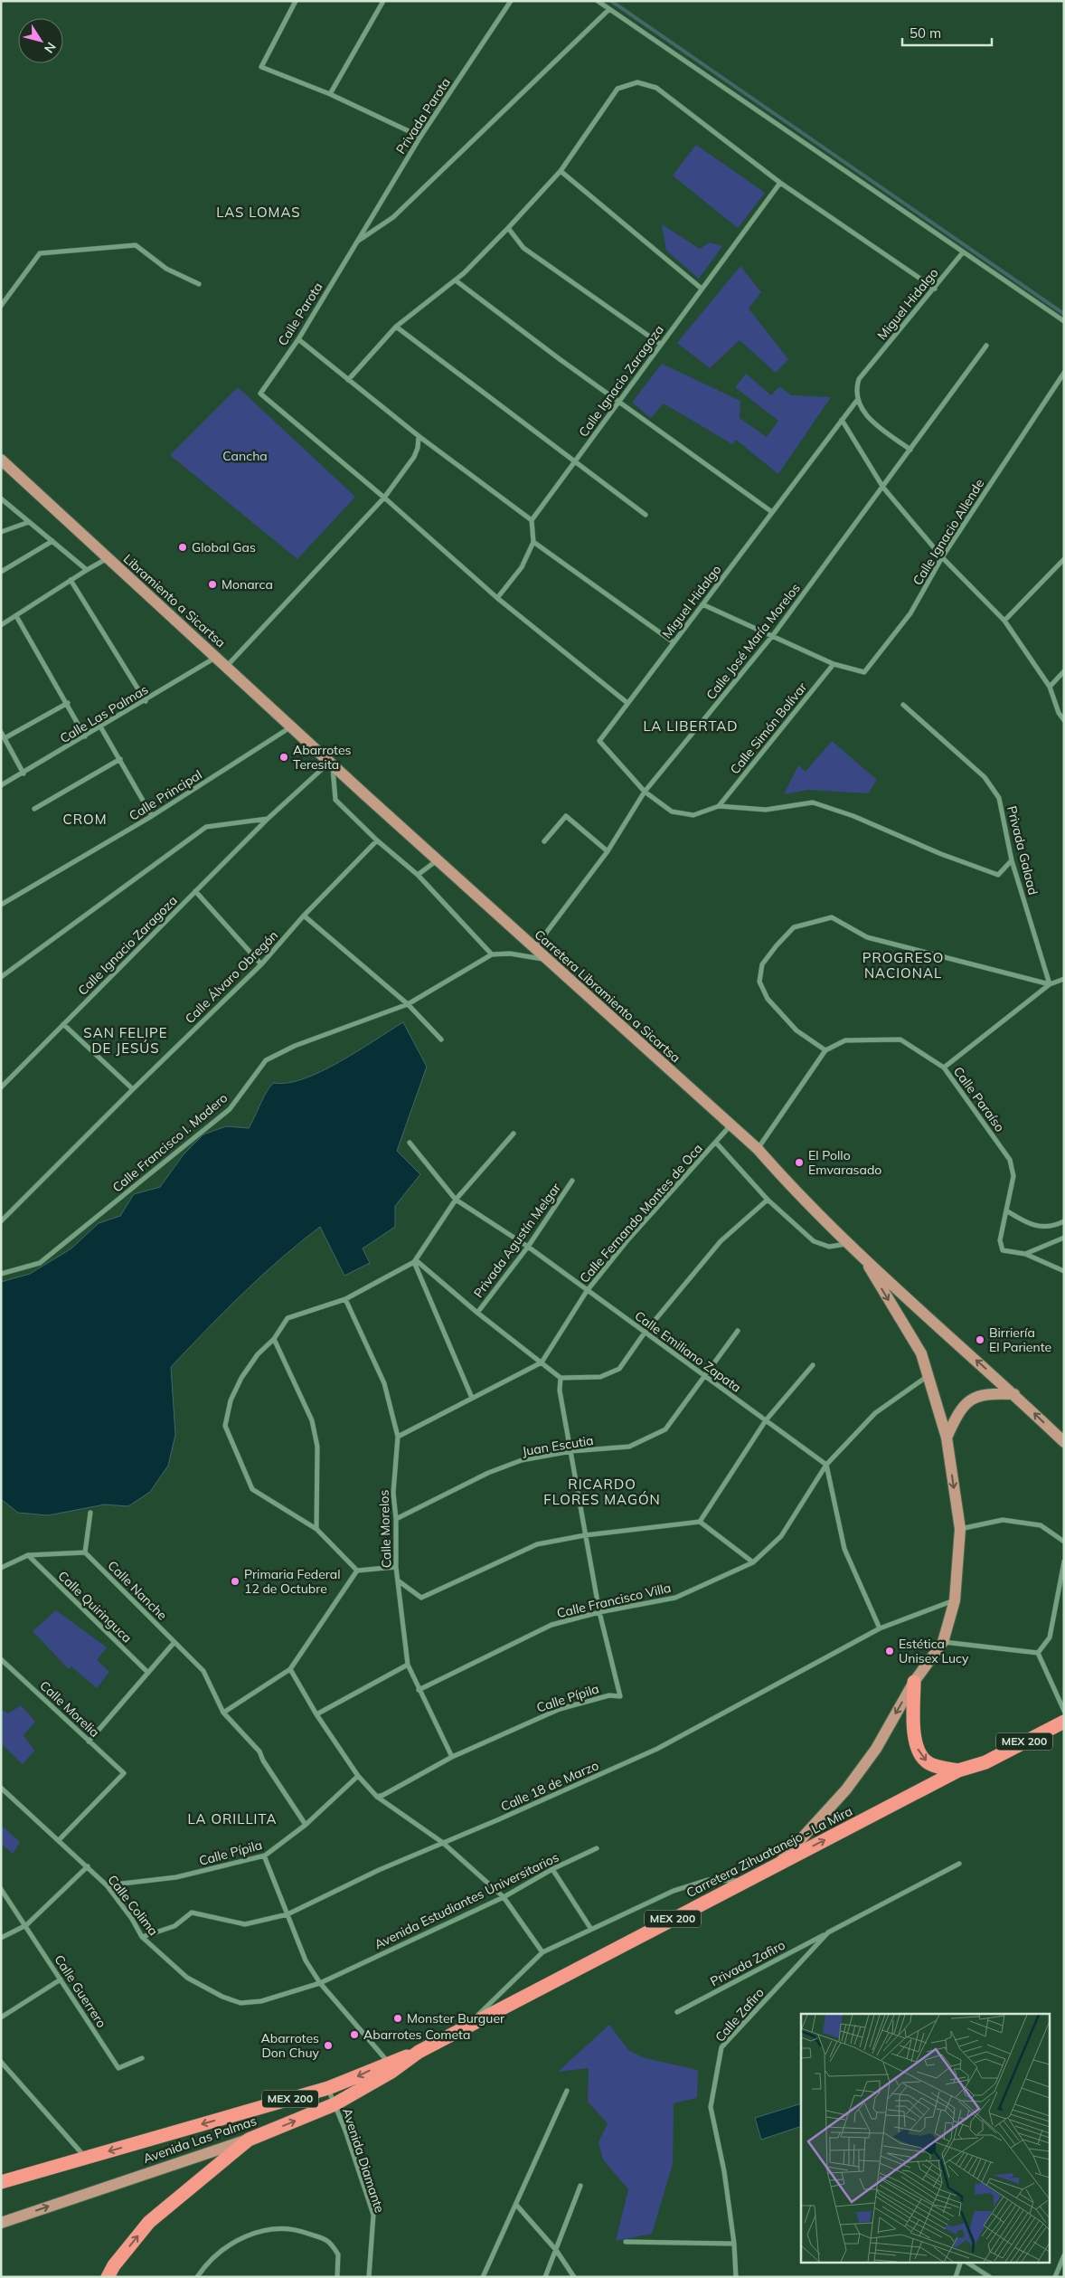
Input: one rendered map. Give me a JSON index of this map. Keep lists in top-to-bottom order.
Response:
{
  "streets": {
    "highway": ["MEX 200", "Carretera Zihuatanejo - La Mira", "Avenida Las Palmas"],
    "main road": ["Libramiento a Sicartsa", "Carretera Libramiento a Sicartsa"],
    "street": [
      "Privada Parota",
      "Miguel Hidalgo",
      "Calle Parota",
      "Calle Ignacio Zaragoza",
      "Calle Ignacio Allende",
      "Calle José María Morelos",
      "Calle Las Palmas",
      "Calle Simón Bolívar",
      "Calle Principal",
      "Privada Galaad",
      "Calle Álvaro Obregón",
      "Calle Paraíso",
      "Calle Francisco I. Madero",
      "Calle Fernando Montes de Oca",
      "Privada Agustín Melgar",
      "Calle Emiliano Zapata",
      "Juan Escutia",
      "Calle Morelos",
      "Calle Nanche",
      "Calle Francisco Villa",
      "Calle Quiringuca",
      "Calle Pípila",
      "Calle Morelia",
      "Calle 18 de Marzo",
      "Avenida Estudiantes Universitarios",
      "Calle Colima",
      "Privada Zafiro",
      "Calle Guerrero",
      "Calle Zafiro",
      "Avenida Diamante"
    ]
  },
  "crossings": [
    ["Privada Parota", "Calle Parota"],
    ["Miguel Hidalgo", "Calle José María Morelos"],
    ["Calle Ignacio Zaragoza", "Libramiento a Sicartsa"],
    ["Calle Ignacio Zaragoza", "Carretera Libramiento a Sicartsa"],
    ["Calle Ignacio Allende", "Calle Simón Bolívar"],
    ["Libramiento a Sicartsa", "Calle Las Palmas"],
    ["Libramiento a Sicartsa", "Calle Principal"],
    ["Libramiento a Sicartsa", "Carretera Libramiento a Sicartsa"],
    ["Calle José María Morelos", "Carretera Libramiento a Sicartsa"],
    ["Carretera Libramiento a Sicartsa", "Calle Paraíso"],
    ["Carretera Libramiento a Sicartsa", "Calle Francisco I. Madero"],
    ["Carretera Libramiento a Sicartsa", "Calle Fernando Montes de Oca"],
    ["Calle Fernando Montes de Oca", "Calle Emiliano Zapata"],
    ["Privada Agustín Melgar", "Calle Emiliano Zapata"],
    ["Calle Emiliano Zapata", "Juan Escutia"],
    ["Calle Emiliano Zapata", "Calle Francisco Villa"],
    ["Juan Escutia", "Calle Morelos"],
    ["Calle Morelos", "Calle Francisco Villa"],
    ["Calle Morelos", "Calle Pípila"],
    ["Calle Nanche", "Calle Pípila"],
    ["Calle Francisco Villa", "Calle Pípila"],
    ["Calle Pípila", "Calle Colima"],
    ["Calle Morelia", "Calle Colima"],
    ["MEX 200", "Avenida Las Palmas"],
    ["Calle 18 de Marzo", "Calle Colima"],
    ["Carretera Zihuatanejo - La Mira", "Avenida Las Palmas"],
    ["Avenida Estudiantes Universitarios", "Calle Colima"],
    ["Privada Zafiro", "Calle Zafiro"],
    ["Avenida Las Palmas", "Avenida Diamante"]
  ],
  "districts": [
    "LAS LOMAS",
    "LA LIBERTAD",
    "CROM",
    "PROGRESO NACIONAL",
    "SAN FELIPE DE JESÚS",
    "RICARDO FLORES MAGÓN",
    "LA ORILLITA"
  ],
  "parks": ["Cancha"],
  "places": [
    "Global Gas",
    "Monarca",
    "Abarrotes Teresita",
    "El Pollo Emvarasado",
    "Birriería El Pariente",
    "Primaria Federal 12 de Octubre",
    "Estética Unisex Lucy",
    "Monster Burguer",
    "Abarrotes Cometa",
    "Abarrotes Don Chuy"
  ],
  "scale_bar": "50 m",
  "north": "bottom right"
}
